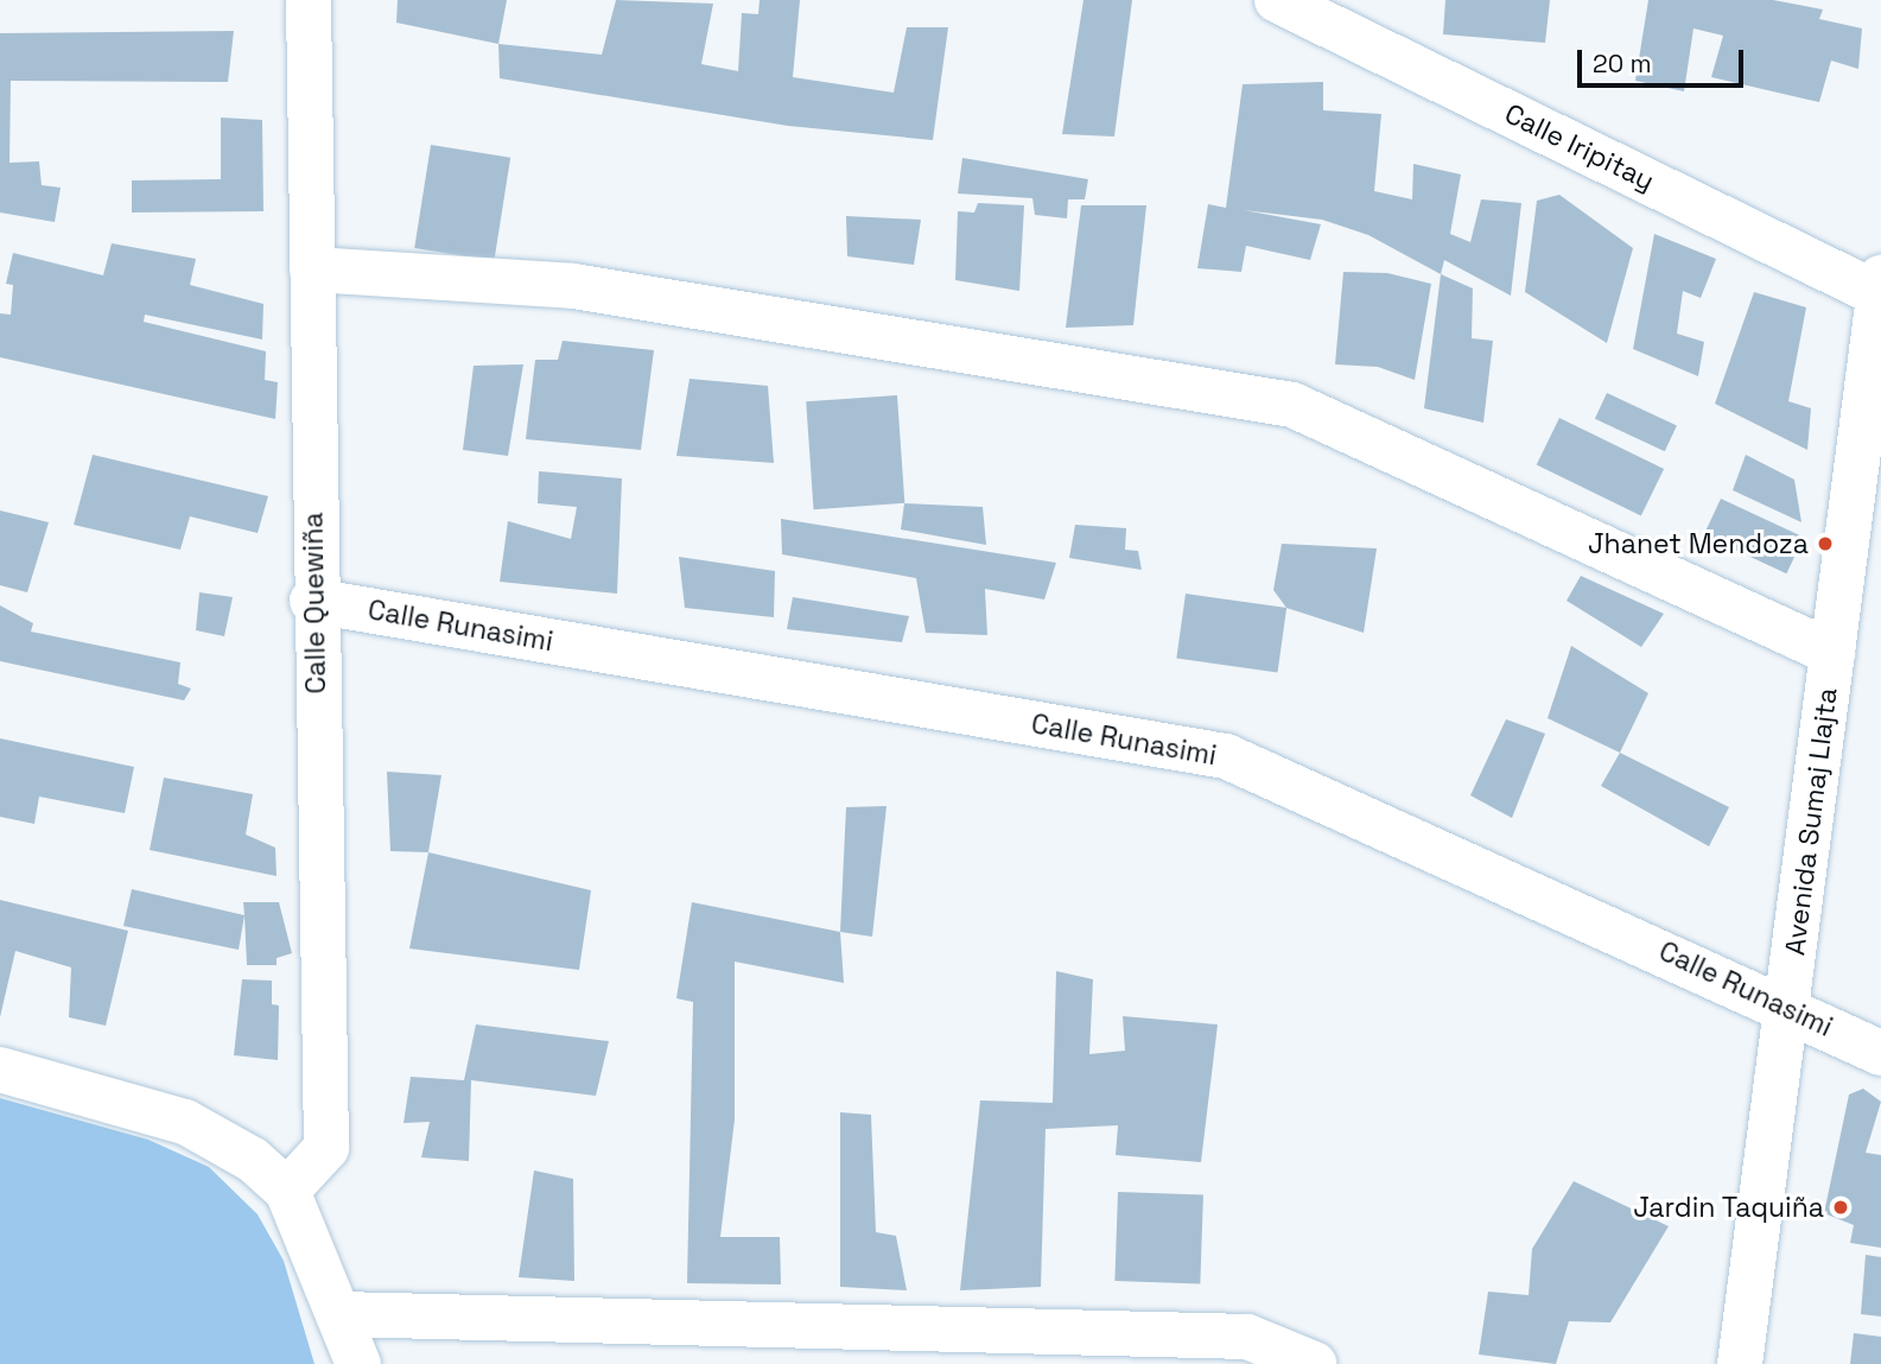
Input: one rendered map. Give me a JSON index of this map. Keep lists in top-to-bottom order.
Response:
{
  "streets": {
    "street": [
      "Calle Iripitay",
      "Calle Quewiña",
      "Calle Runasimi",
      "Avenida Sumaj Llajta"
    ]
  },
  "crossings": [
    ["Calle Iripitay", "Avenida Sumaj Llajta"],
    ["Calle Quewiña", "Calle Runasimi"],
    ["Calle Runasimi", "Avenida Sumaj Llajta"]
  ],
  "places": ["Jhanet Mendoza", "Jardin Taquiña"],
  "scale_bar": "20 m"
}
